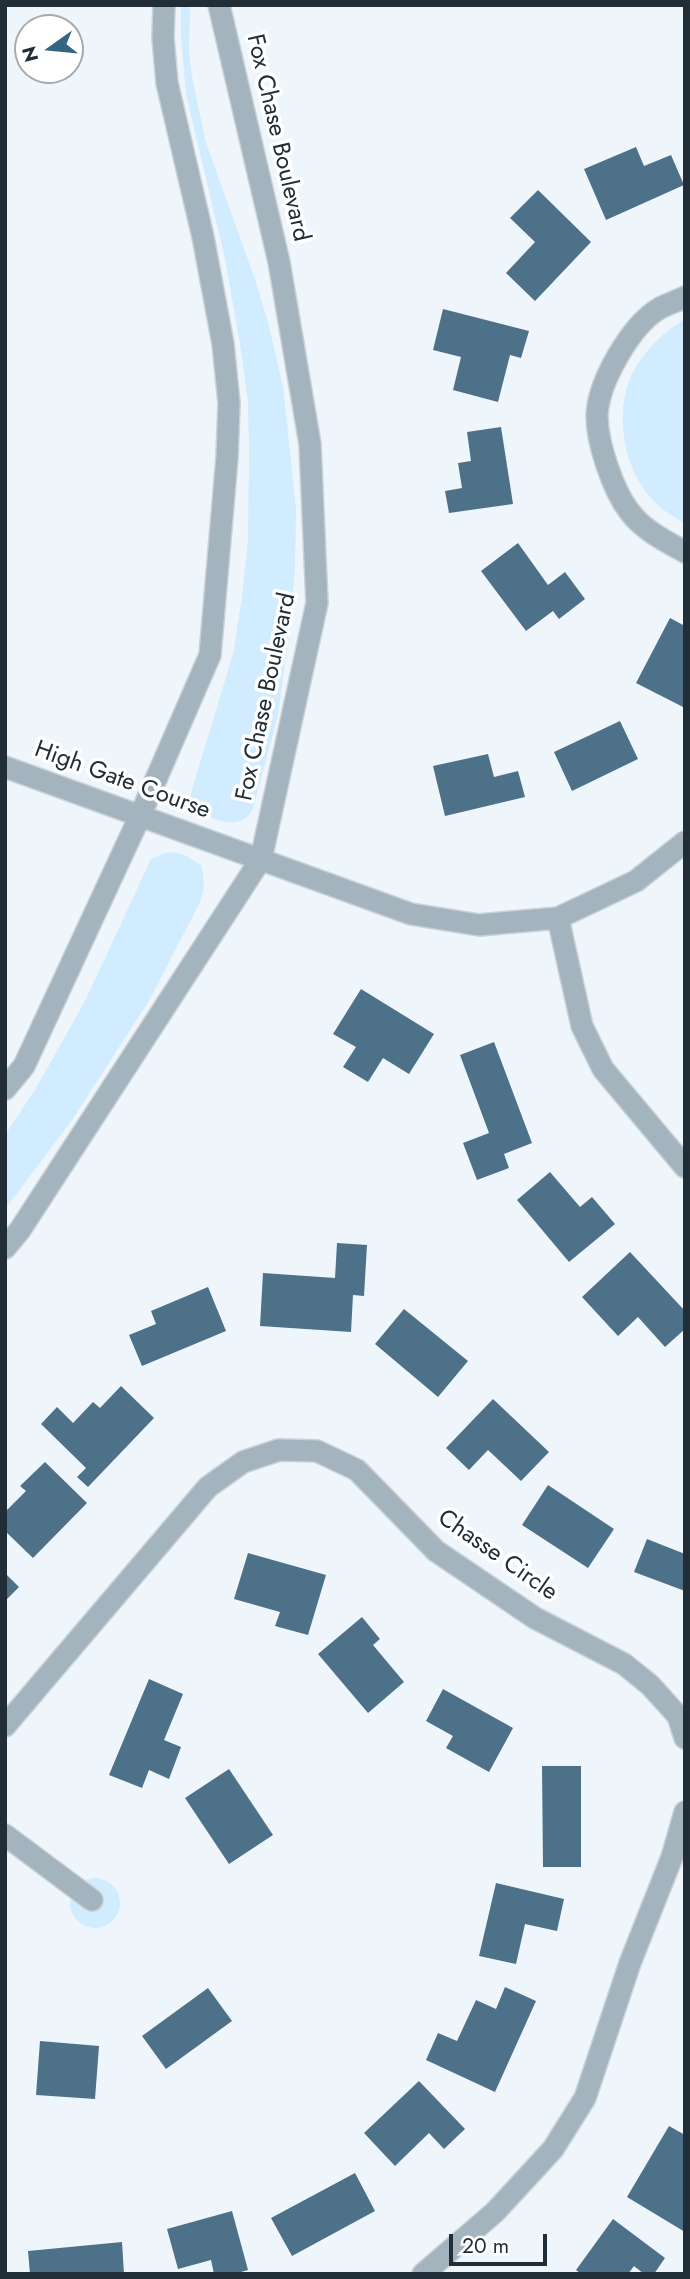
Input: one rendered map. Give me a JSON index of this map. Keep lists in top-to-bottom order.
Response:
{
  "streets": {
    "street": ["Fox Chase Boulevard", "High Gate Course", "Chasse Circle"]
  },
  "crossings": [
    ["Fox Chase Boulevard", "High Gate Course"]
  ],
  "scale_bar": "20 m",
  "north": "left"
}
